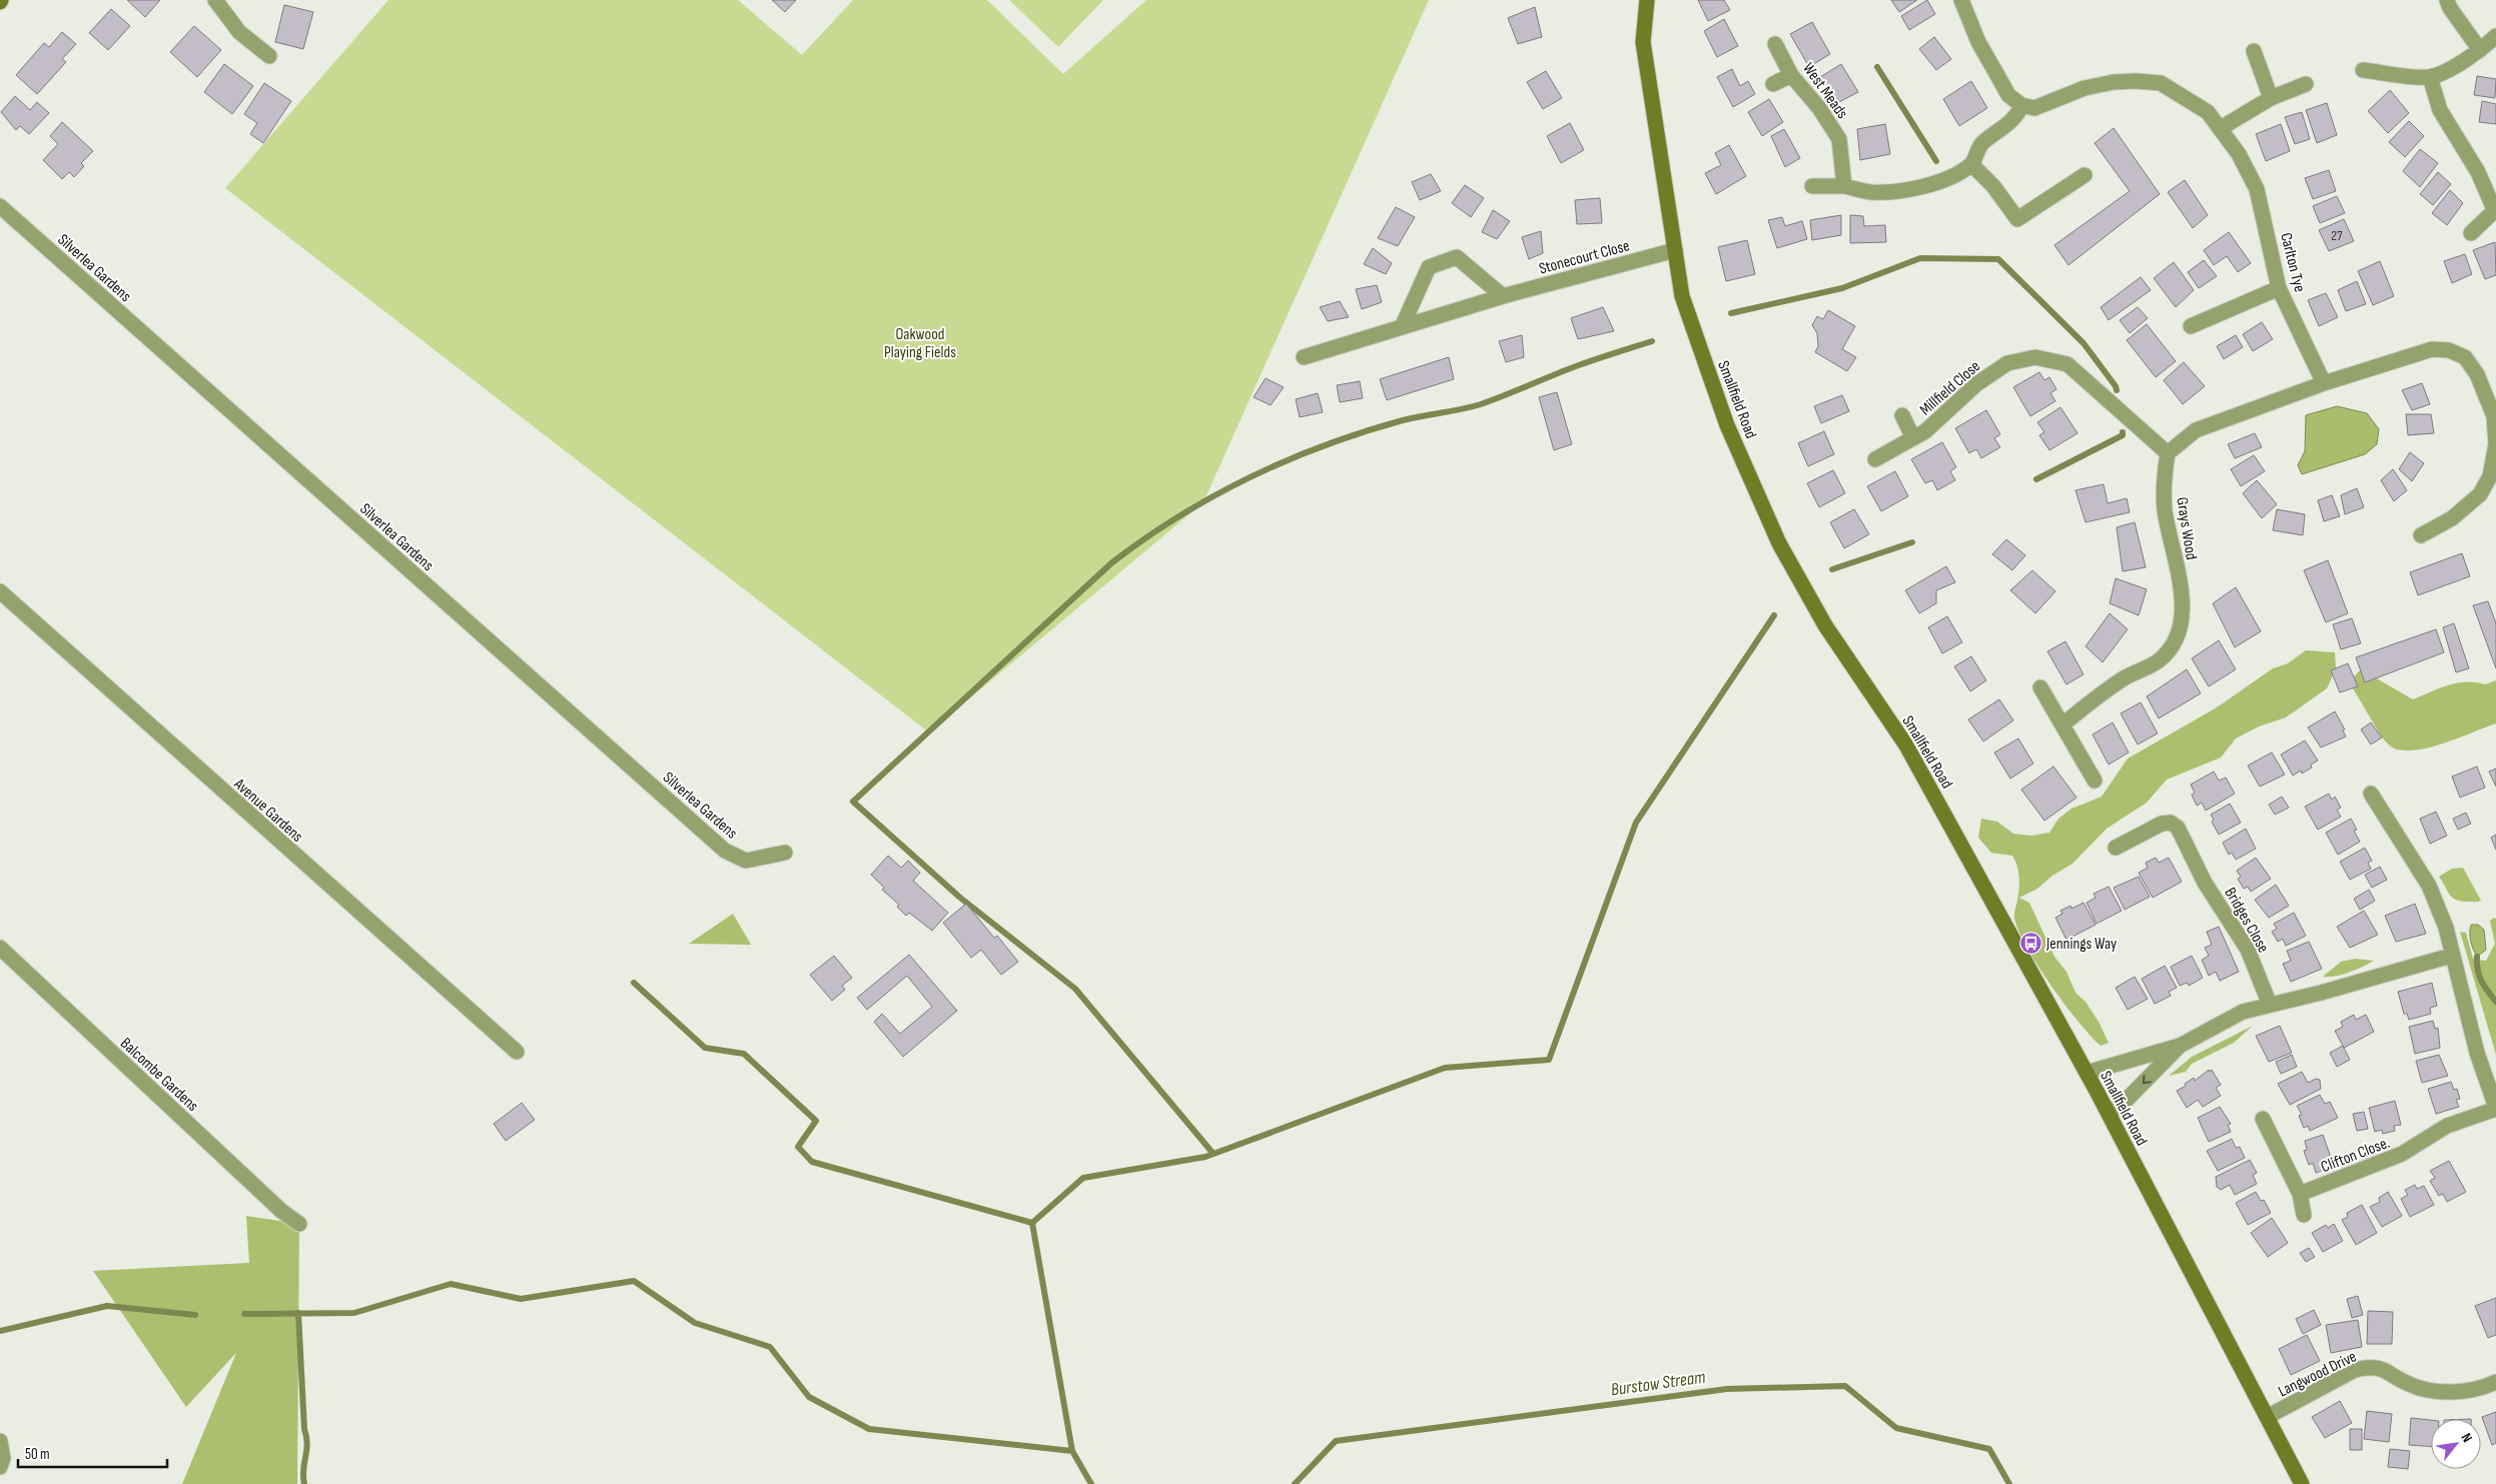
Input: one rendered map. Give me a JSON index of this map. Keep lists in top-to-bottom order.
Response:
{
  "streets": {
    "street": [
      "West Meads",
      "Stonecourt Close",
      "Carlton Tye",
      "Silverlea Gardens",
      "Millfield Close",
      "Smallfield Road",
      "Grays Wood",
      "Avenue Gardens",
      "Bridges Close",
      "Balcombe Gardens",
      "Clifton Close.",
      "Langwood Drive"
    ]
  },
  "crossings": [
    ["Stonecourt Close", "Smallfield Road"],
    ["Millfield Close", "Grays Wood"],
    ["Smallfield Road", "Langwood Drive"]
  ],
  "water": ["Burstow Stream"],
  "parks": ["Oakwood Playing Fields"],
  "places": {
    "bus stop": ["Jennings Way"]
  },
  "house_numbers": ["27"],
  "scale_bar": "50 m",
  "north": "top right"
}
